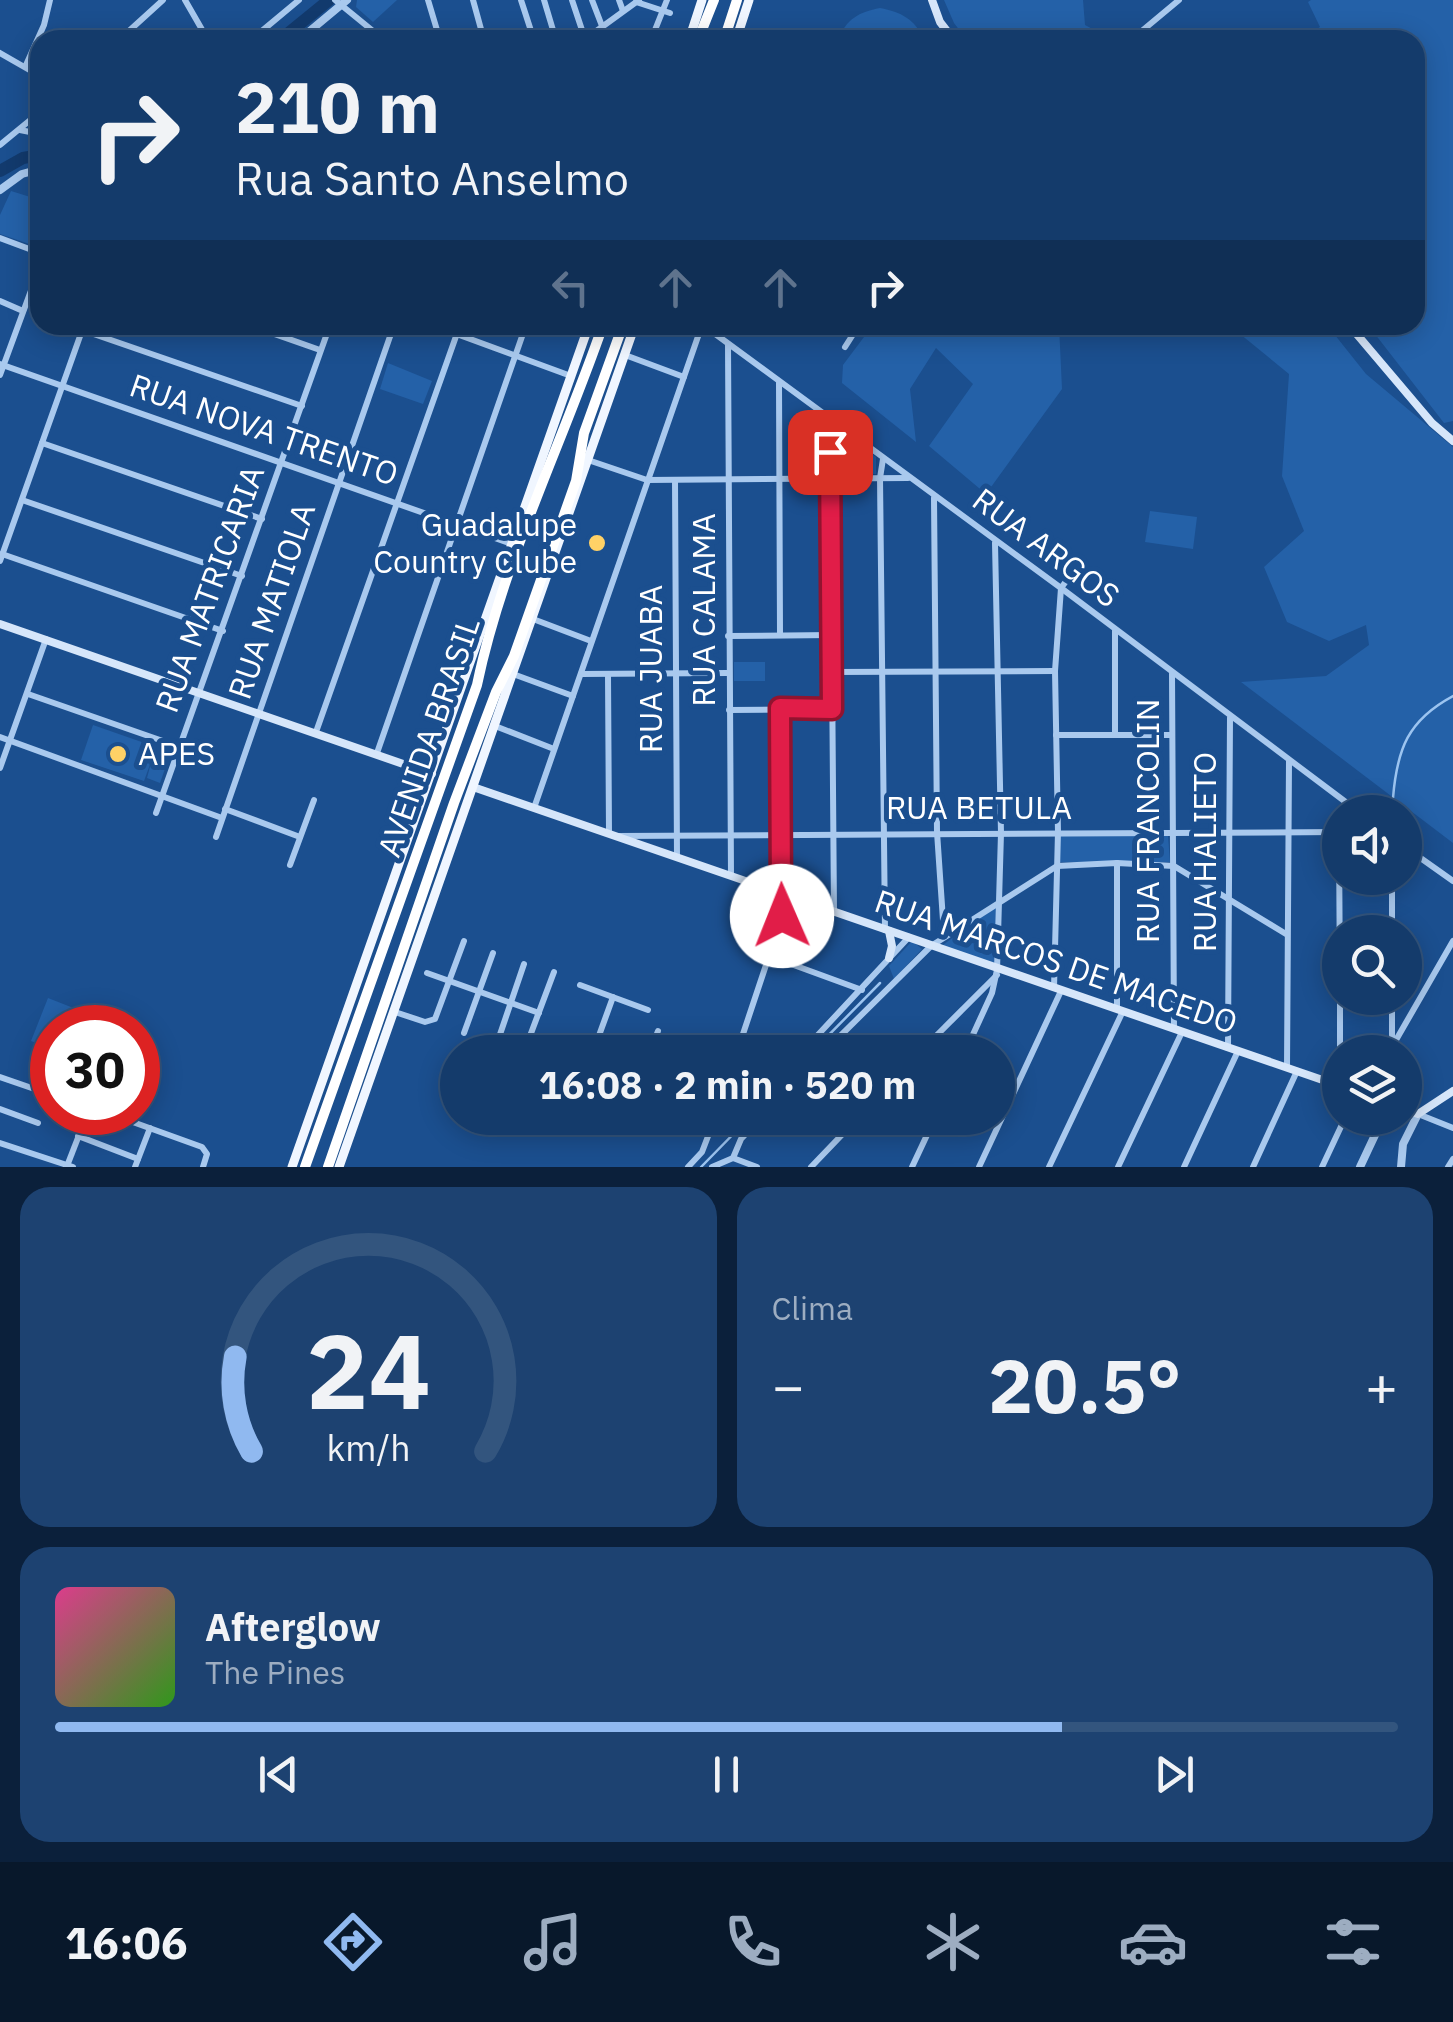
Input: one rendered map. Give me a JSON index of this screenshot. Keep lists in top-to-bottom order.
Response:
{
  "streets": {
    "highway": ["AVENIDA BRASIL"],
    "main road": ["RUA MARCOS DE MACEDO"],
    "street": [
      "RUA NOVA TRENTO",
      "RUA ARGOS",
      "RUA MATRICARIA",
      "RUA MATIOLA",
      "RUA CALAMA",
      "RUA JUABA",
      "RUA BETULA",
      "RUA FRANCOLIN",
      "RUA HALIETO"
    ]
  },
  "crossings": [
    ["RUA NOVA TRENTO", "RUA MATRICARIA"],
    ["RUA NOVA TRENTO", "RUA MATIOLA"],
    ["RUA NOVA TRENTO", "AVENIDA BRASIL"],
    ["RUA ARGOS", "RUA CALAMA"],
    ["RUA ARGOS", "RUA FRANCOLIN"],
    ["RUA ARGOS", "RUA HALIETO"],
    ["RUA CALAMA", "RUA BETULA"],
    ["RUA CALAMA", "RUA MARCOS DE MACEDO"],
    ["RUA JUABA", "RUA BETULA"],
    ["RUA JUABA", "RUA MARCOS DE MACEDO"],
    ["AVENIDA BRASIL", "RUA MARCOS DE MACEDO"],
    ["RUA BETULA", "RUA FRANCOLIN"],
    ["RUA BETULA", "RUA HALIETO"],
    ["RUA BETULA", "RUA MARCOS DE MACEDO"],
    ["RUA FRANCOLIN", "RUA MARCOS DE MACEDO"],
    ["RUA HALIETO", "RUA MARCOS DE MACEDO"]
  ],
  "places": ["Guadalupe Country Clube", "APES"],
  "page": {
    "turn": ["210 m", "Rua Santo Anselmo"],
    "limit": "30",
    "trip": "16:08 · 2 min · 520 m",
    "tile": "Clima",
    "heat": ["−", "20.5°", "+"],
    "song": ["Afterglow", "The Pines"],
    "tabs": "16:06",
    "gauge": ["24", "km/h"]
  }
}
